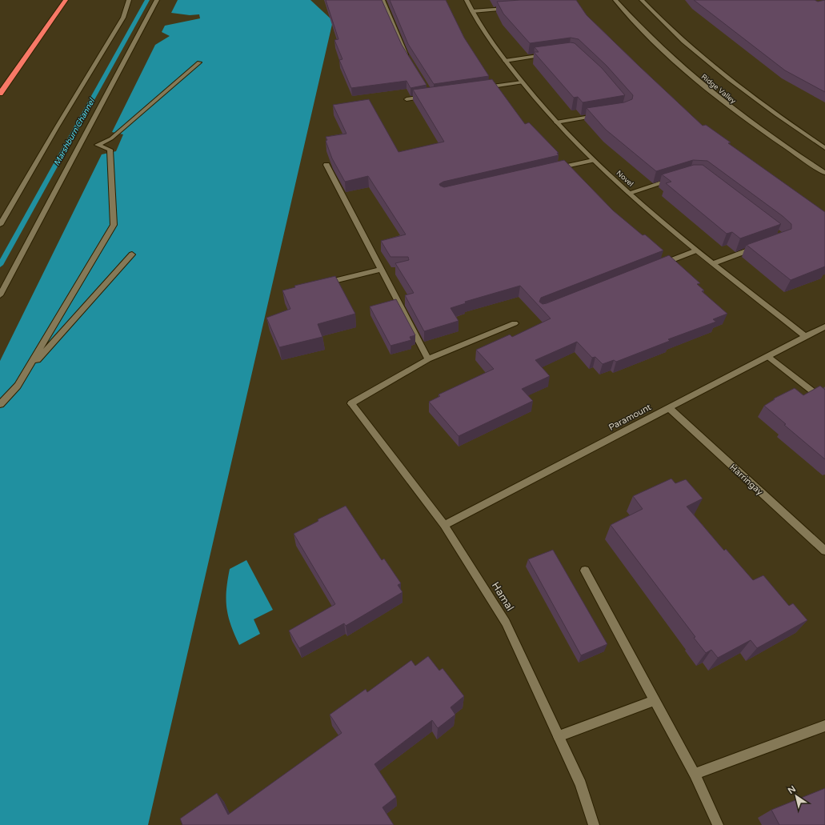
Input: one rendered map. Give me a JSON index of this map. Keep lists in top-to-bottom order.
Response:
{
  "streets": {
    "street": [
      "Ridge Valley",
      "Novel",
      "Paramount",
      "Harringay",
      "Hamal"
    ]
  },
  "crossings": [
    ["Novel", "Paramount"],
    ["Paramount", "Harringay"],
    ["Paramount", "Hamal"]
  ],
  "water": ["Marshburn Channel"],
  "north": "top left"
}
